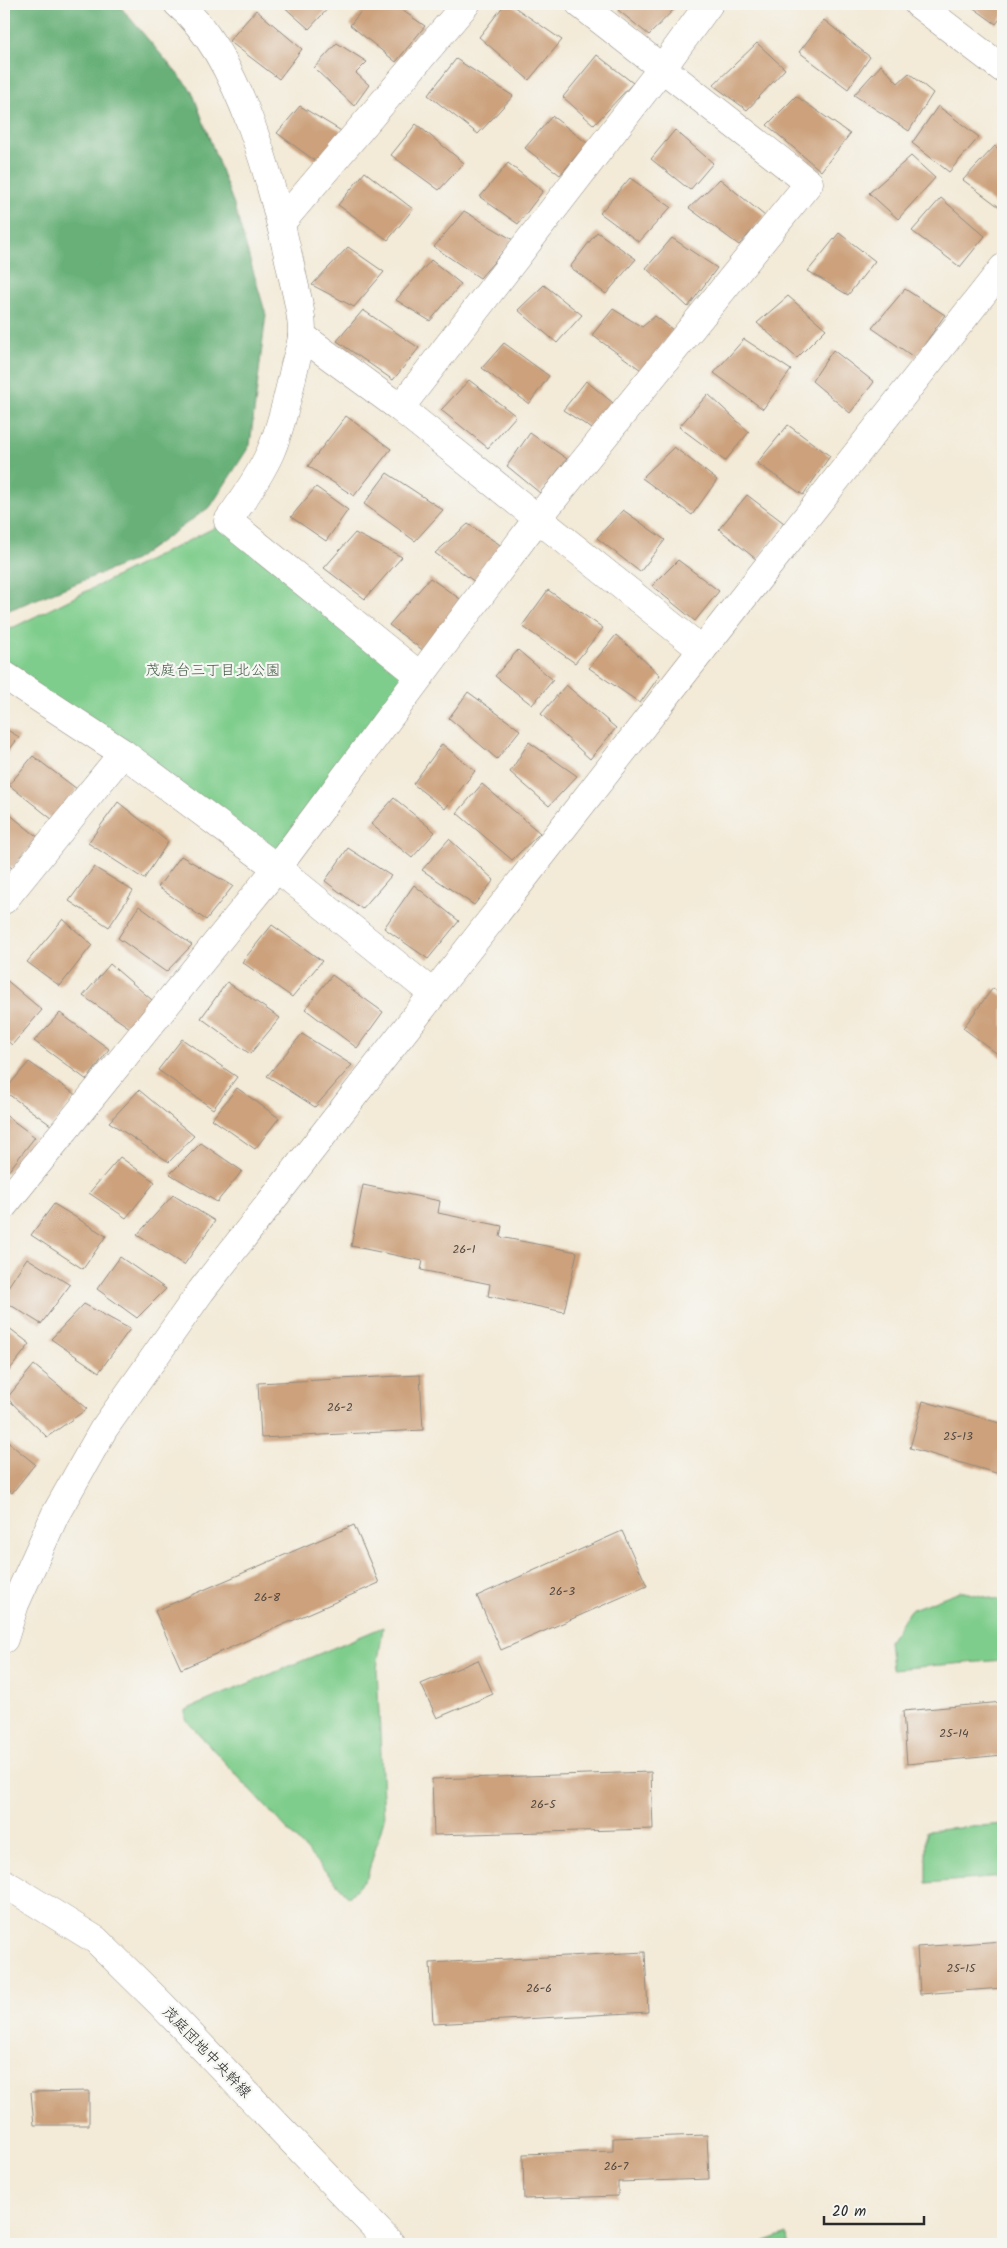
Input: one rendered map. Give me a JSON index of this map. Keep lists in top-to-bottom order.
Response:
{
  "streets": {
    "street": ["茂庭団地中央幹線"]
  },
  "parks": ["茂庭台三丁目北公園"],
  "house_numbers": [
    "26-1",
    "26-2",
    "25-13",
    "26-3",
    "26-8",
    "25-14",
    "26-5",
    "25-15",
    "26-6",
    "26-7"
  ],
  "scale_bar": "20 m"
}
